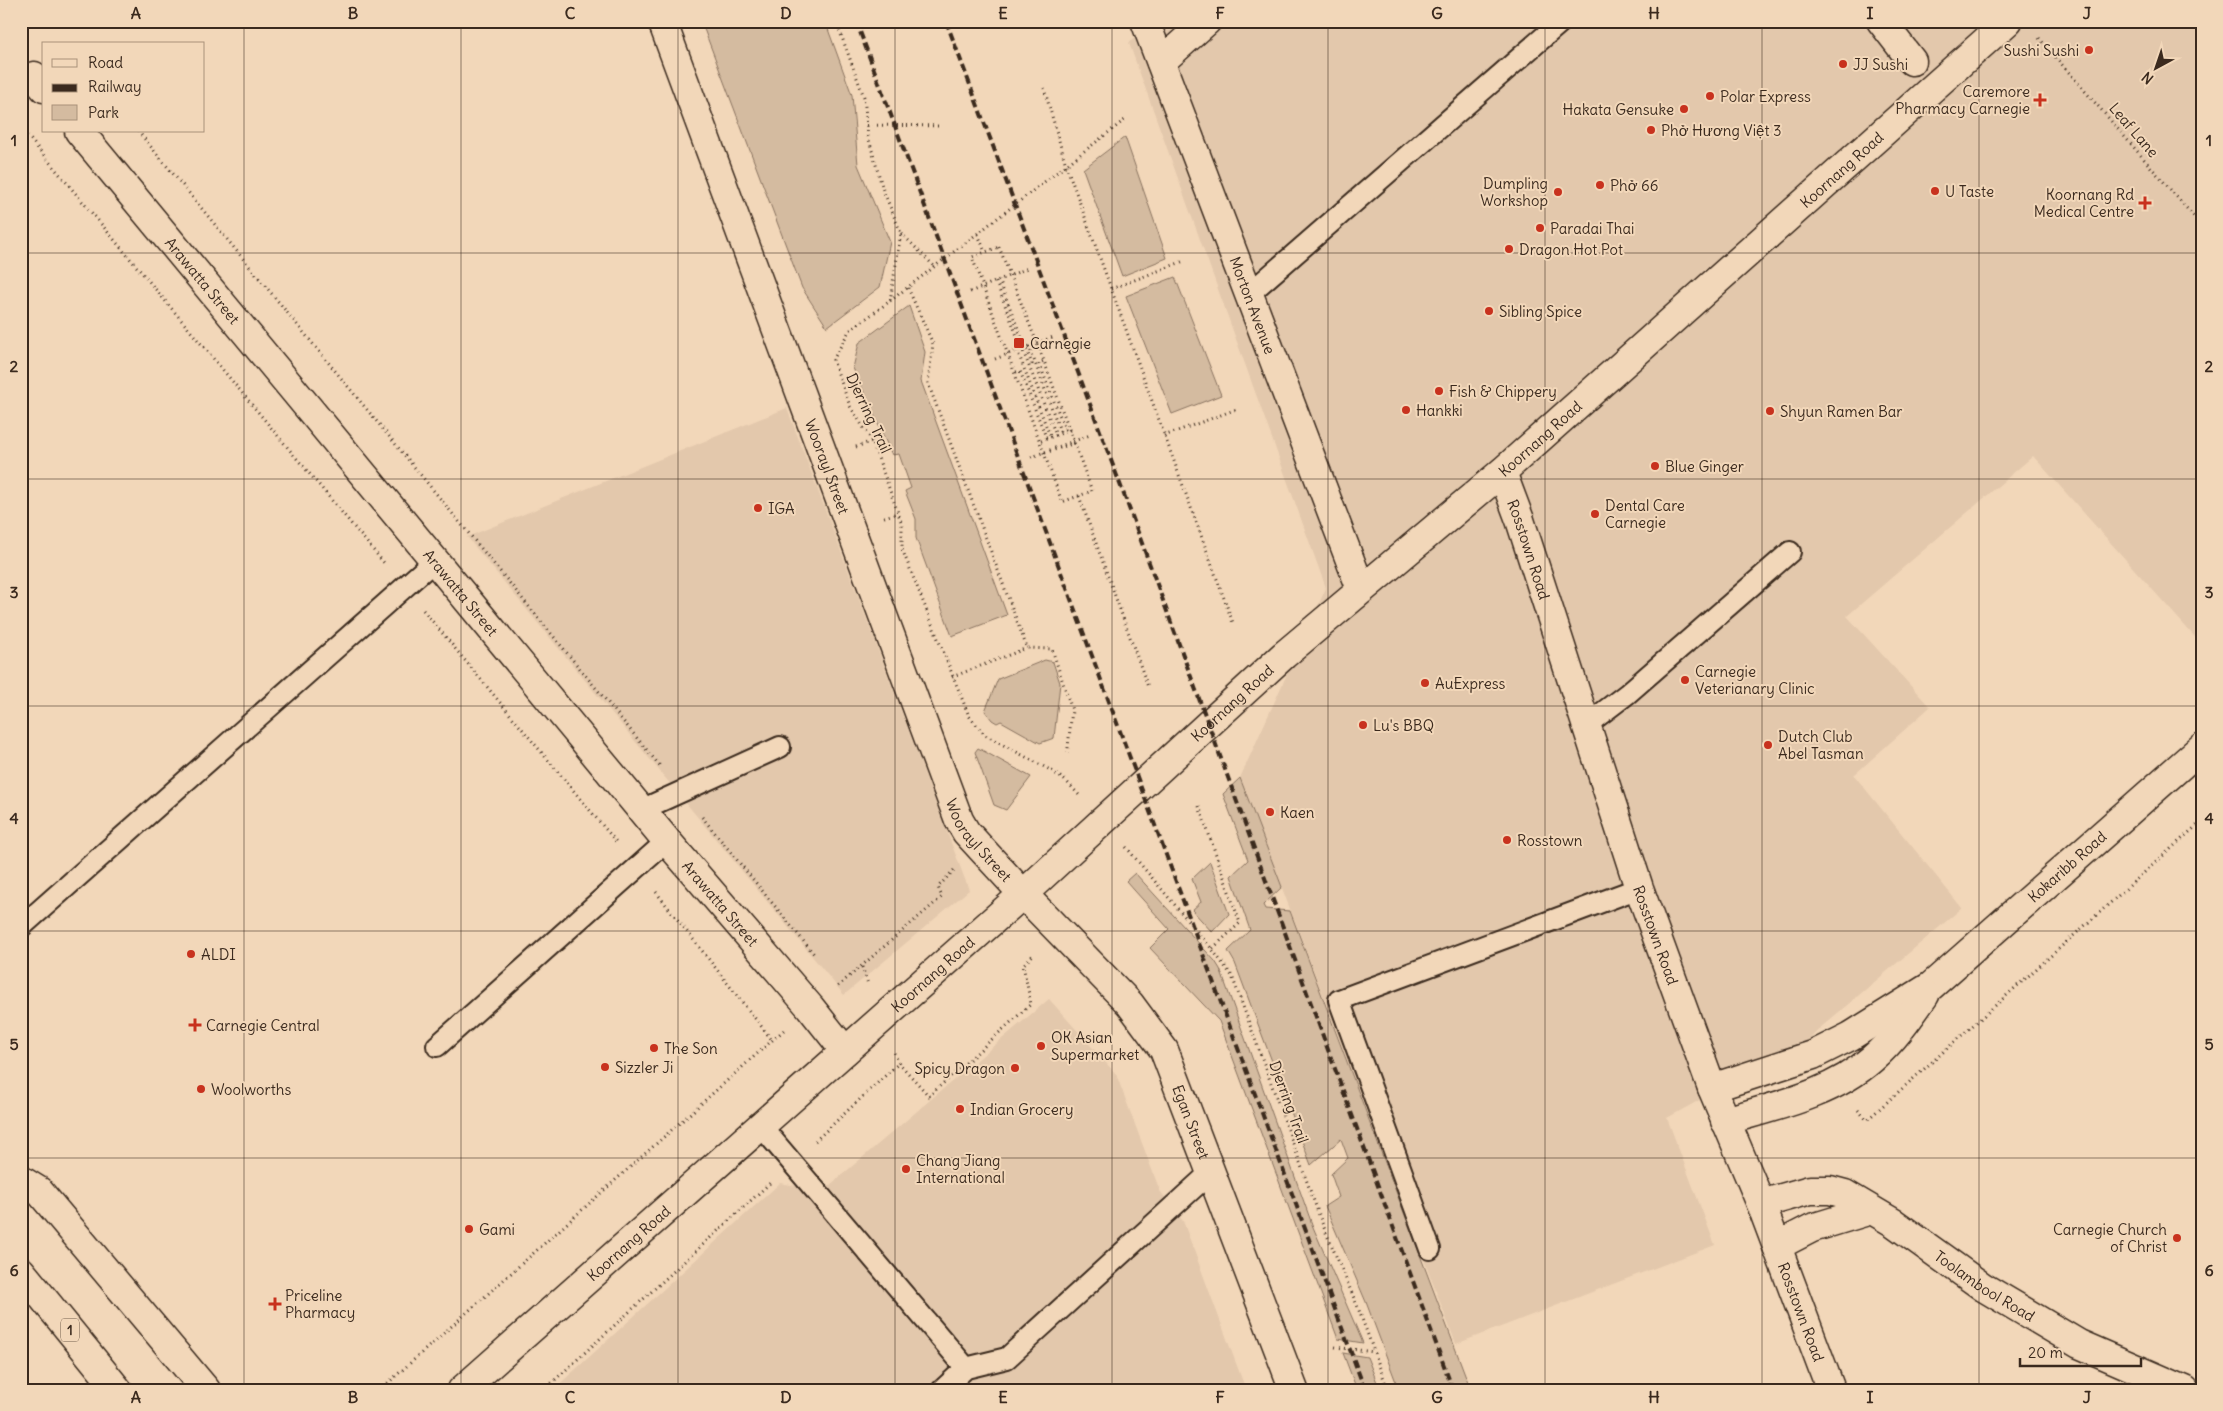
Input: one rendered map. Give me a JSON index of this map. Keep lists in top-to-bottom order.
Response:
{
  "streets": {
    "main road": [
      "Koornang Road",
      "Arawatta Street",
      "Morton Avenue",
      "Woorayl Street",
      "Rosstown Road",
      "Kokaribb Road",
      "Egan Street",
      "Toolambool Road",
      "1"
    ],
    "path": ["Leaf Lane", "Djerring Trail"]
  },
  "crossings": [
    ["Koornang Road", "Arawatta Street"],
    ["Koornang Road", "Morton Avenue"],
    ["Koornang Road", "Woorayl Street"],
    ["Koornang Road", "Rosstown Road"],
    ["Koornang Road", "Egan Street"],
    ["Woorayl Street", "Egan Street"],
    ["Rosstown Road", "Kokaribb Road"],
    ["Rosstown Road", "Toolambool Road"]
  ],
  "places": {
    "other": [
      "Sushi Sushi",
      "JJ Sushi",
      "Polar Express",
      "Hakata Gensuke",
      "Phở Hương Việt 3",
      "Phở 66",
      "U Taste",
      "Dumpling Workshop",
      "Paradai Thai",
      "Dragon Hot Pot",
      "Sibling Spice",
      "Fish & Chippery",
      "Hankki",
      "Shyun Ramen Bar",
      "Blue Ginger",
      "IGA",
      "Dental Care Carnegie",
      "Carnegie Veterianary Clinic",
      "AuExpress",
      "Lu's BBQ",
      "Dutch Club Abel Tasman",
      "Kaen",
      "Rosstown",
      "ALDI",
      "OK Asian Supermarket",
      "The Son",
      "Sizzler Ji",
      "Spicy Dragon",
      "Woolworths",
      "Indian Grocery",
      "Chang Jiang International",
      "Gami",
      "Carnegie Church of Christ"
    ],
    "health": [
      "Caremore Pharmacy Carnegie",
      "Koornang Rd Medical Centre",
      "Carnegie Central",
      "Priceline Pharmacy"
    ],
    "transit": ["Carnegie"]
  },
  "legend": ["Road", "Railway", "Park"],
  "scale_bar": "20 m",
  "north": "bottom left",
  "grid": {
    "columns": [
      "A",
      "B",
      "C",
      "D",
      "E",
      "F",
      "G",
      "H",
      "I",
      "J"
    ],
    "rows": [
      "1",
      "2",
      "3",
      "4",
      "5",
      "6"
    ]
  }
}
